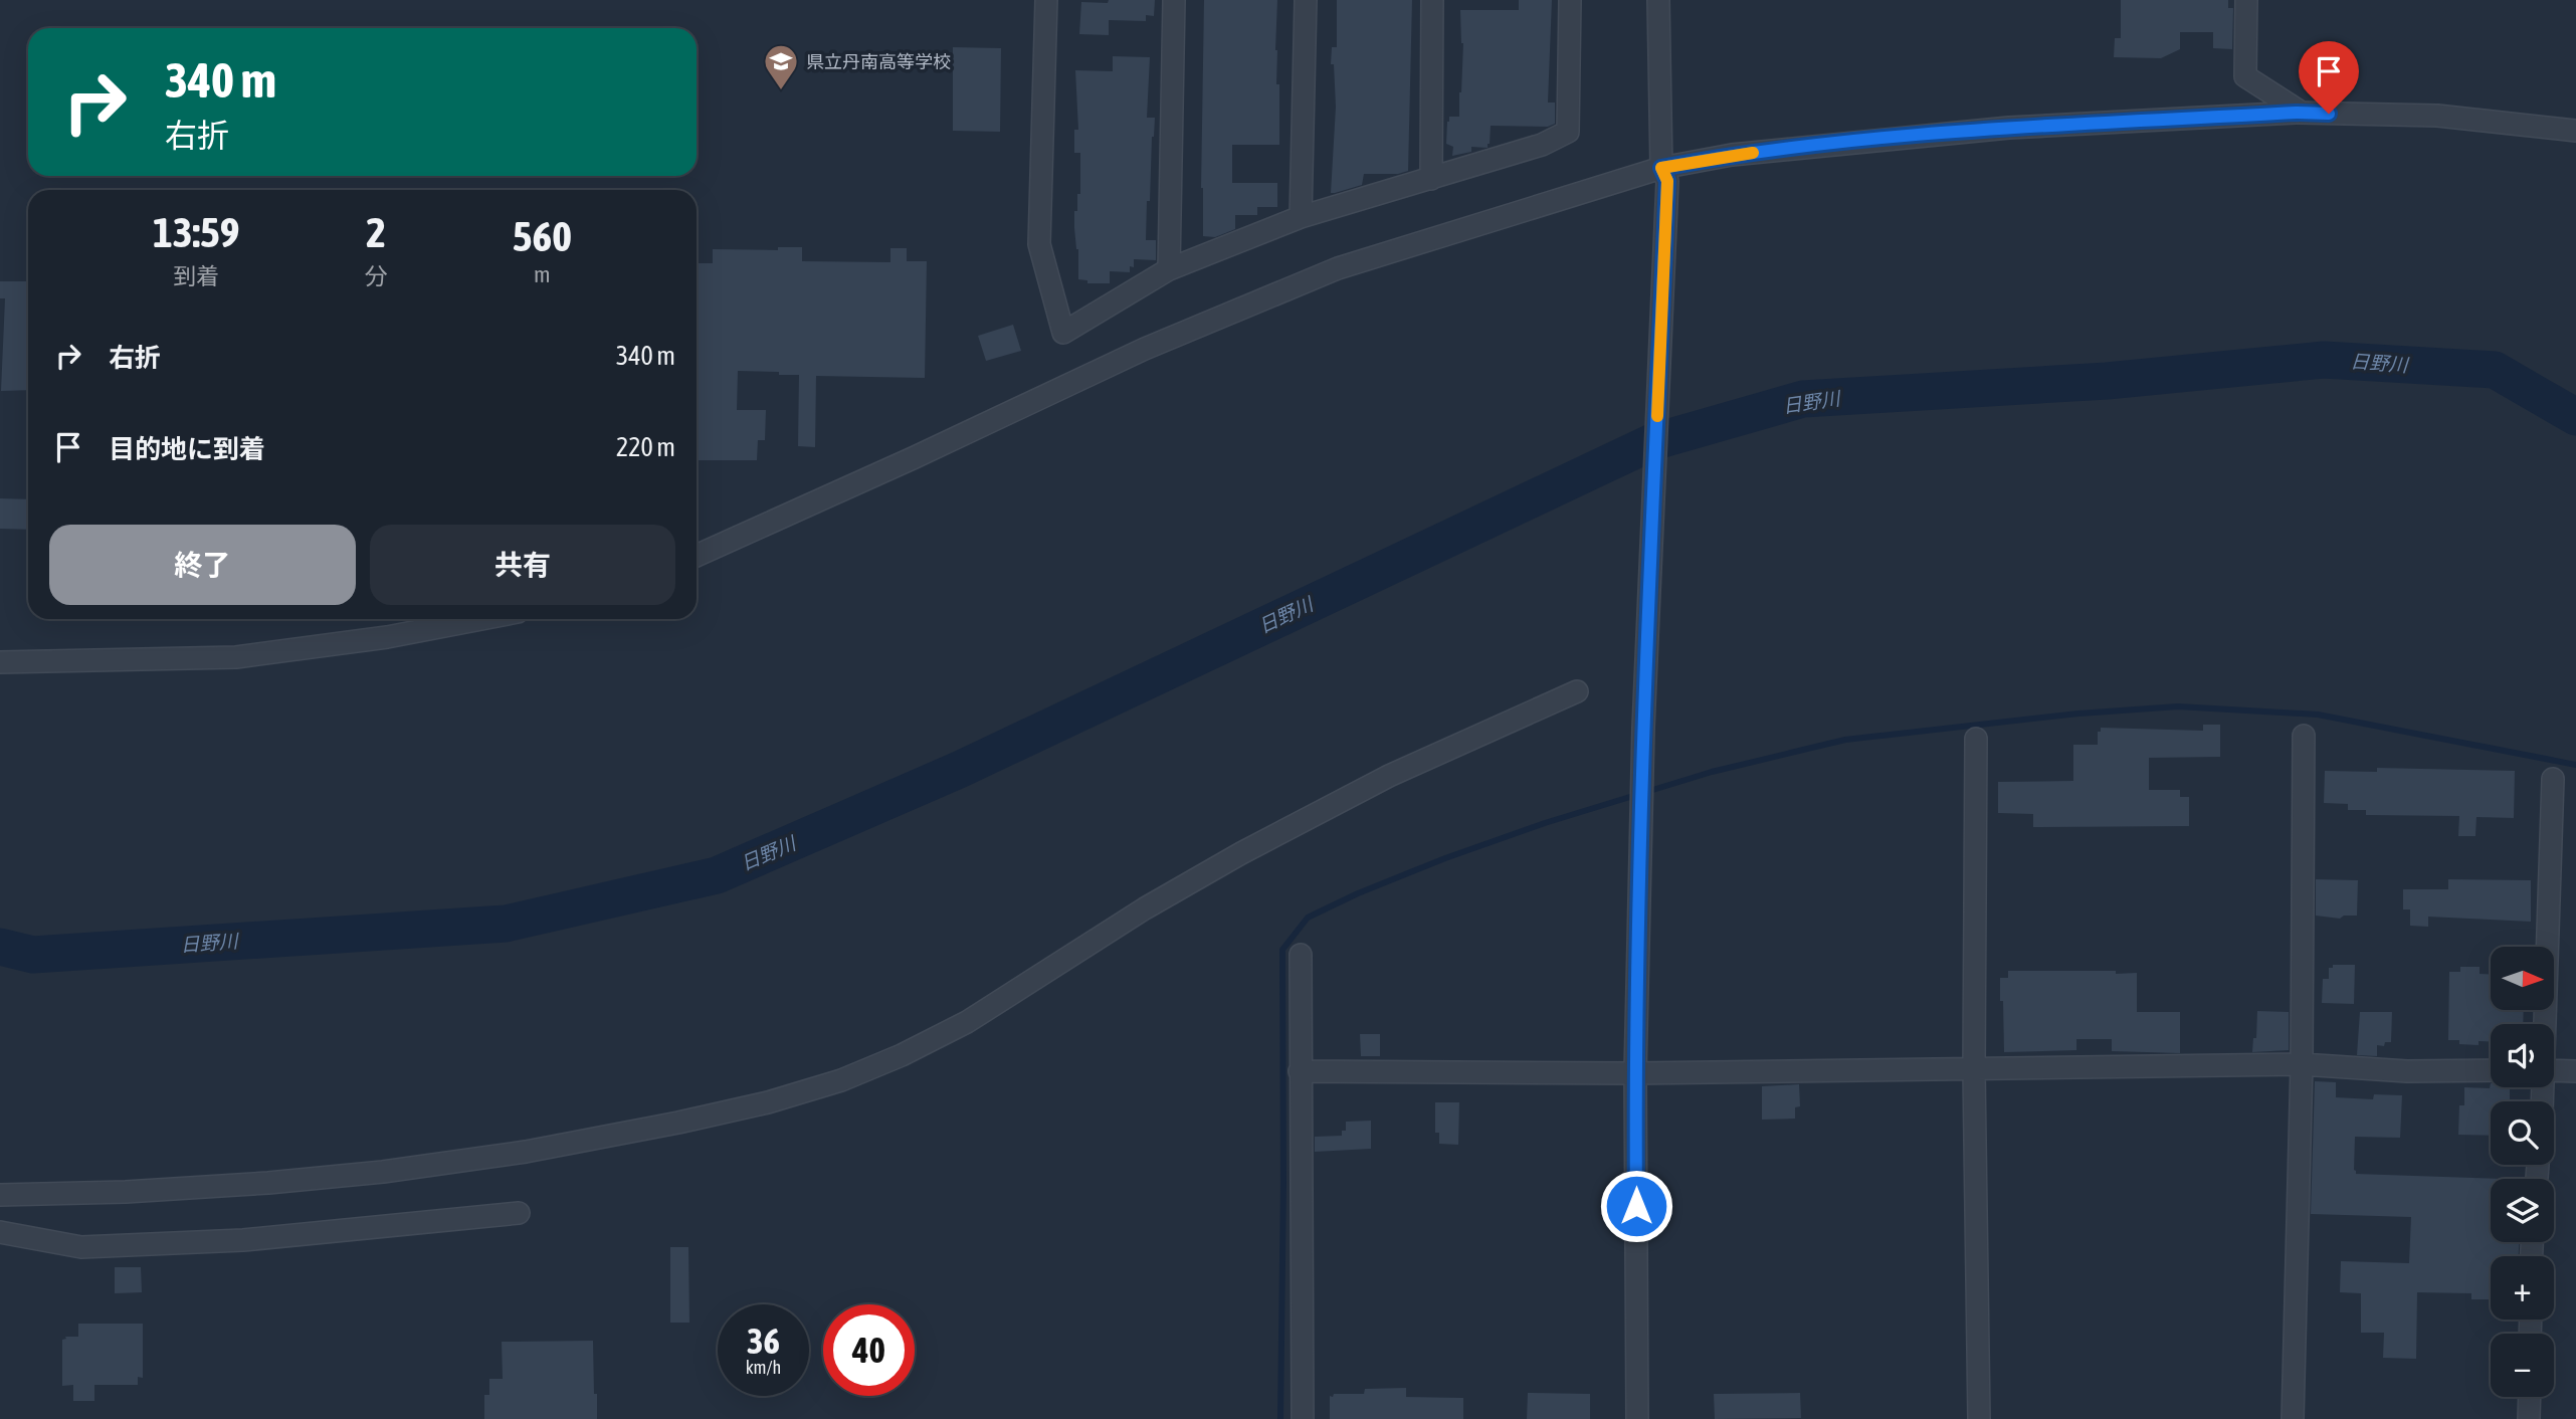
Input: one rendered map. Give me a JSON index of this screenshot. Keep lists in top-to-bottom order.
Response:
{
  "water": ["日野川"],
  "places": {
    "school or university": ["県立丹南高等学校"]
  },
  "north": "right",
  "page": {
    "turn": ["340 m", "右折"],
    "eta": [
      "13:59",
      "到着",
      "2",
      "分",
      "560",
      "m"
    ],
    "list": [
      {
        "name": "右折",
        "value": "340 m"
      },
      {
        "name": "目的地に到着",
        "value": "220 m"
      }
    ],
    "buttons": ["終了", "共有"],
    "map_buttons": ["+", "−"],
    "speed": "36 km/h",
    "limit": "40"
  }
}
